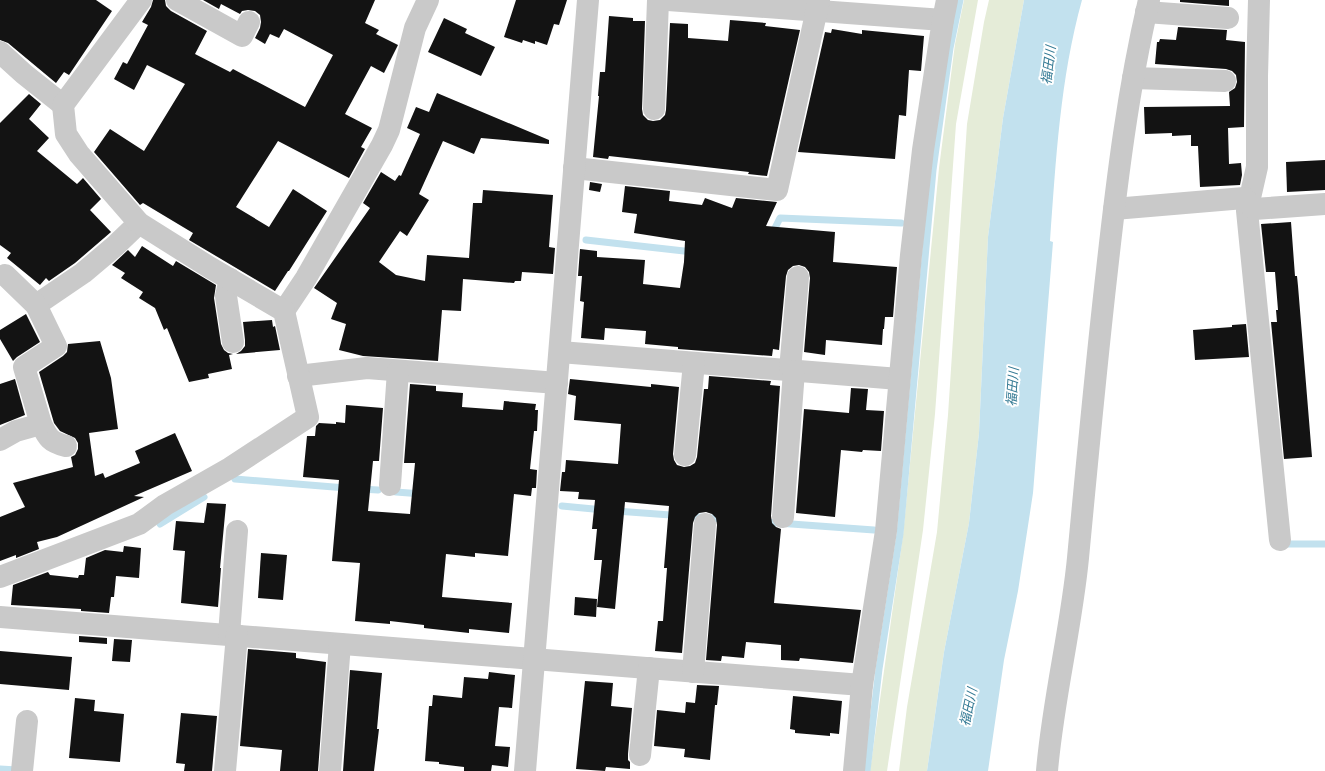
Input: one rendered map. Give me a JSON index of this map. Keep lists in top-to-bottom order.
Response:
{
  "water": ["福田川"]
}
